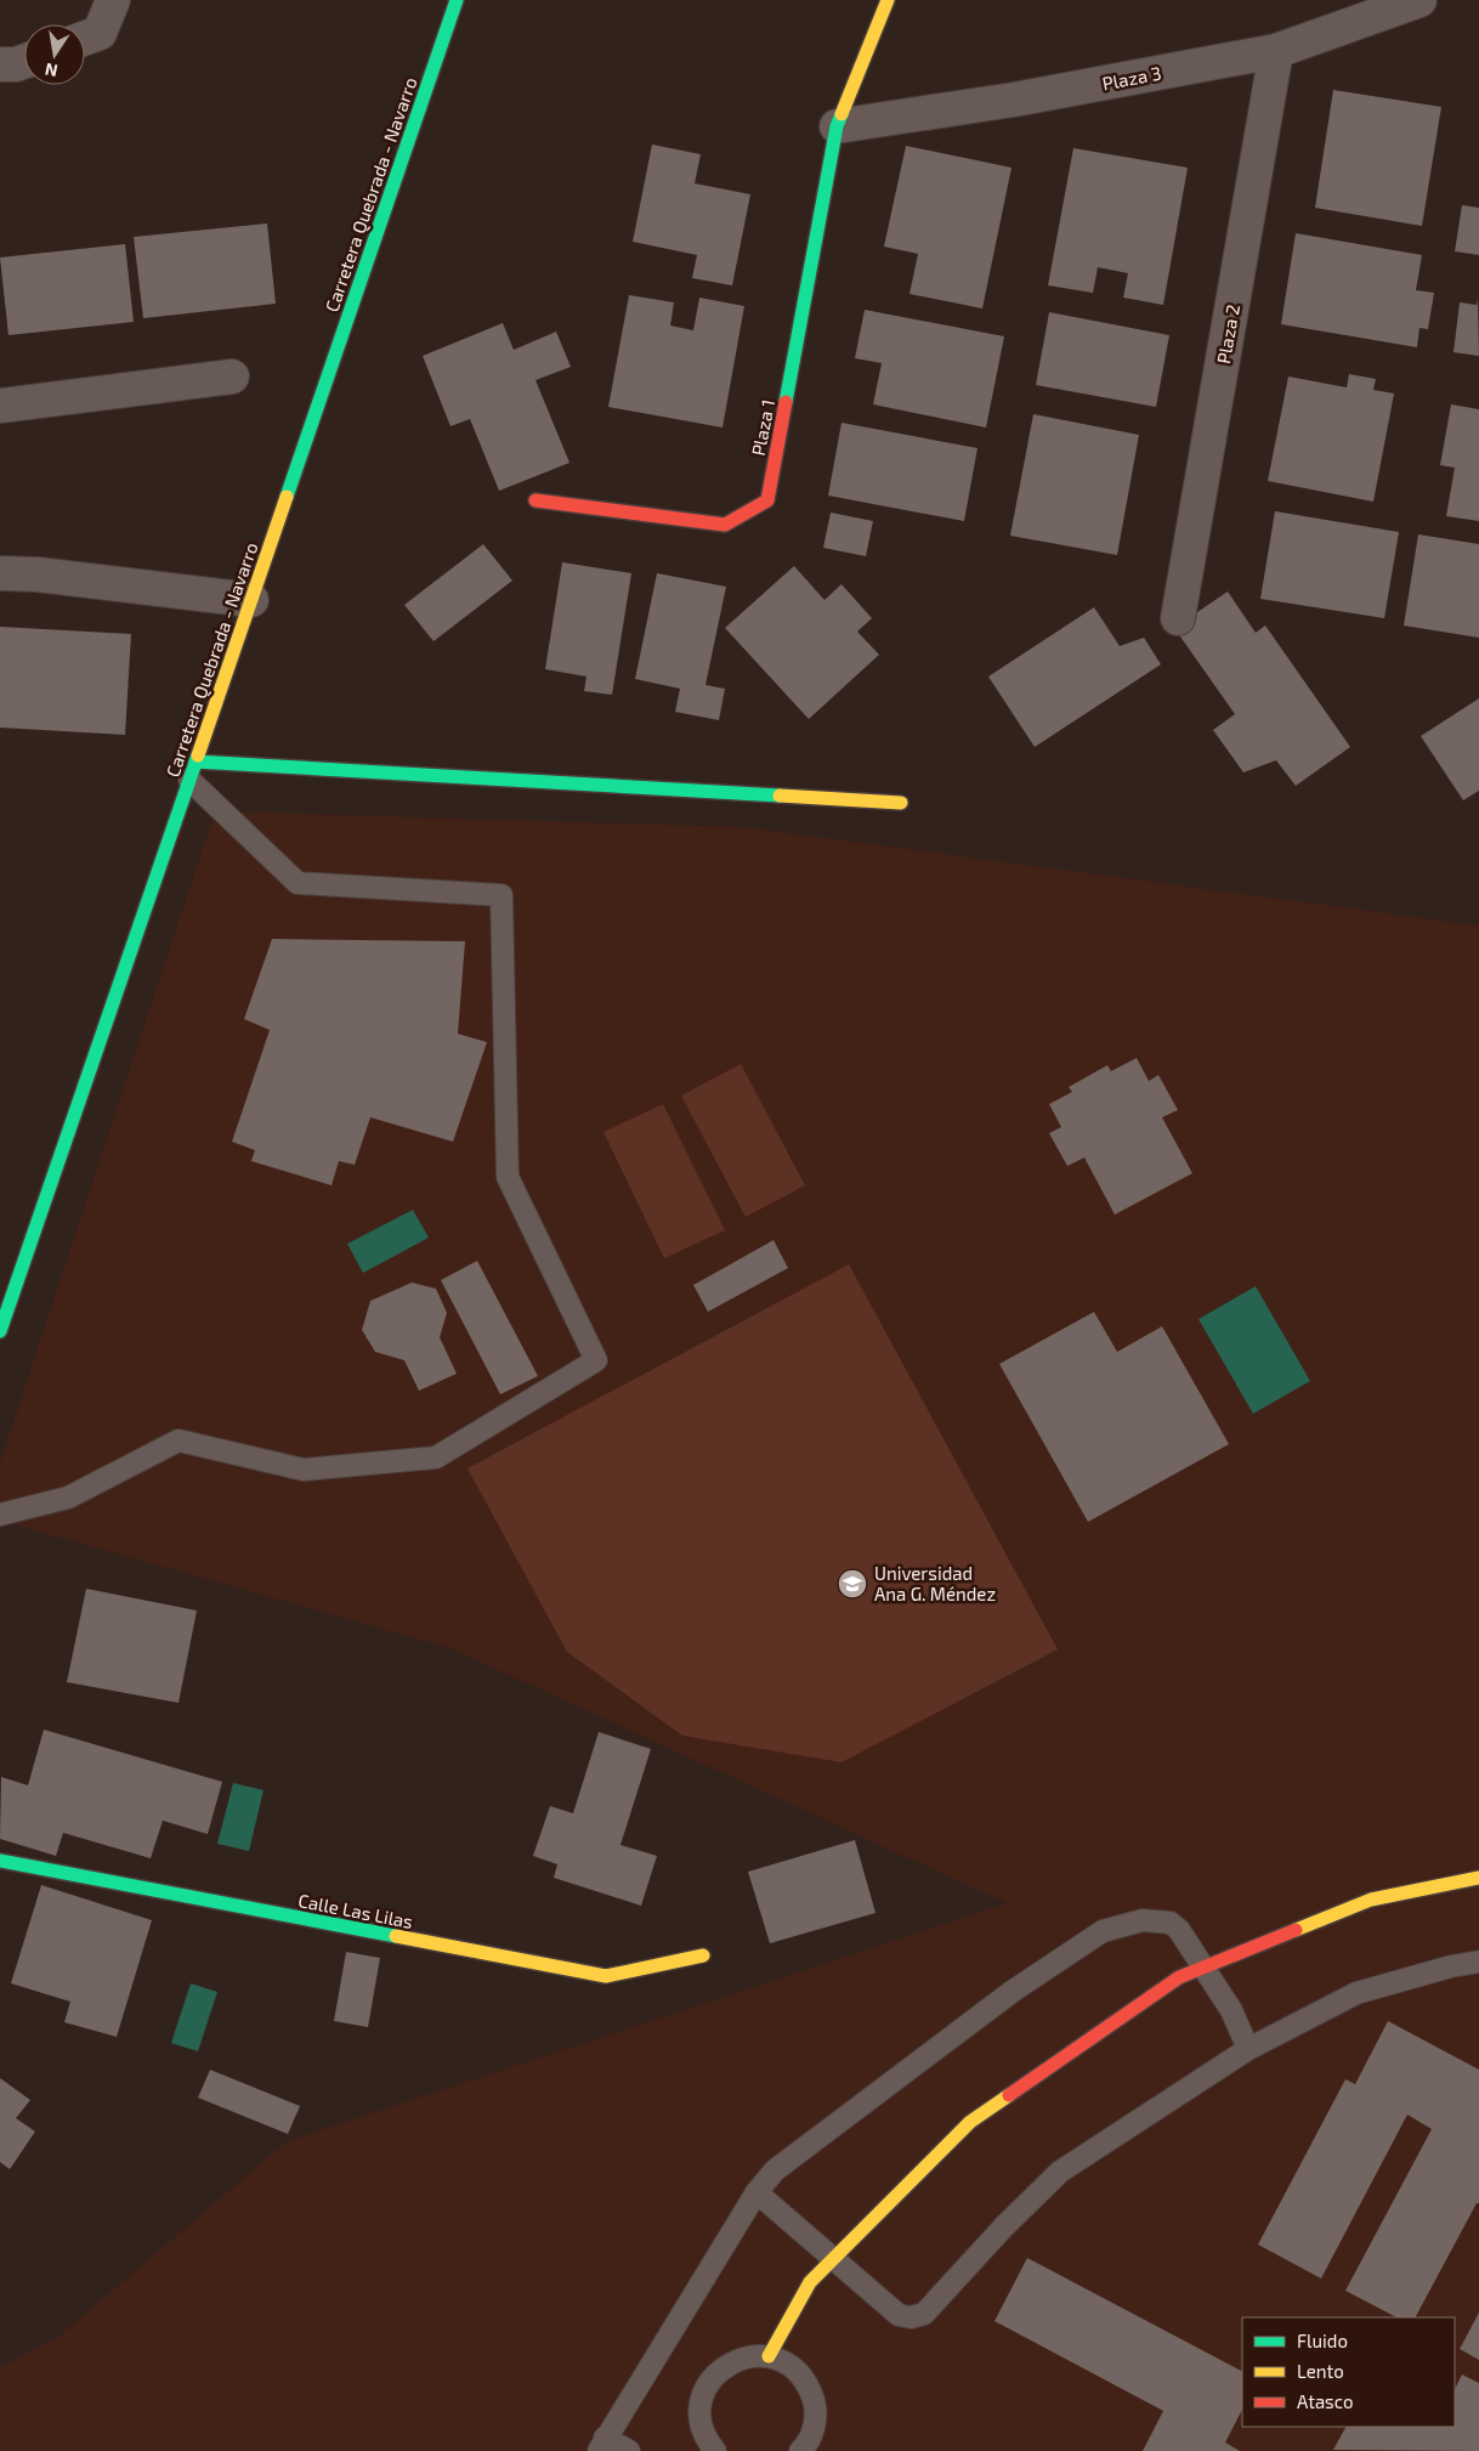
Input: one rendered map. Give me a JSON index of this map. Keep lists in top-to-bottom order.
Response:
{
  "streets": {
    "street": [
      "Plaza 3",
      "Carretera Quebrada - Navarro",
      "Plaza 2",
      "Plaza 1",
      "Calle Las Lilas"
    ]
  },
  "crossings": [
    ["Plaza 3", "Plaza 2"],
    ["Plaza 3", "Plaza 1"]
  ],
  "places": {
    "school or university": ["Universidad Ana G. Méndez"]
  },
  "legend": ["Fluido", "Lento", "Atasco"],
  "north": "bottom"
}
